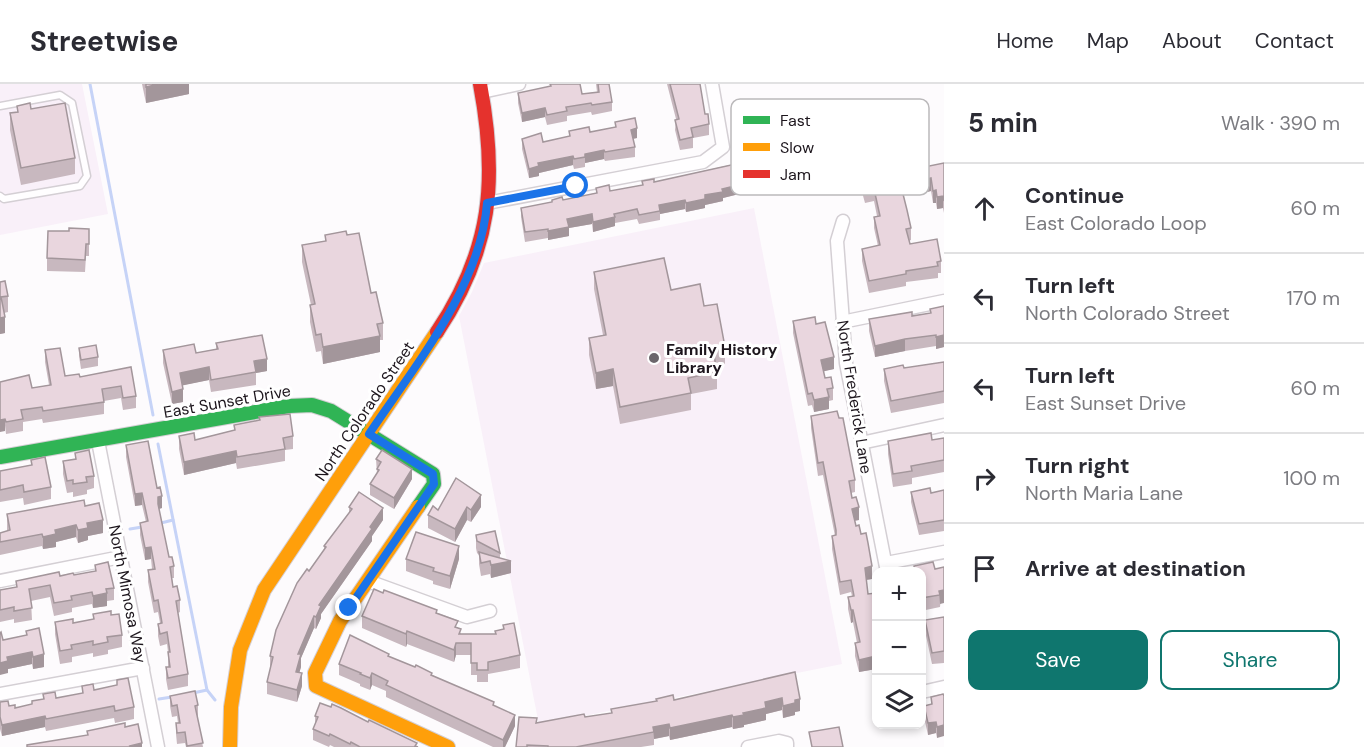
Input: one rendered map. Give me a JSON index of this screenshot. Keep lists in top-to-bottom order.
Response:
{
  "streets": {
    "street": [
      "North Frederick Lane",
      "East Sunset Drive",
      "North Colorado Street",
      "North Mimosa Way"
    ]
  },
  "crossings": [
    ["East Sunset Drive", "North Colorado Street"],
    ["East Sunset Drive", "North Mimosa Way"]
  ],
  "places": ["Family History Library"],
  "legend": ["Fast", "Slow", "Jam"],
  "page": {
    "header": "Streetwise",
    "nav": [
      "Home",
      "Map",
      "About",
      "Contact"
    ],
    "heading": ["5 min", "Walk · 390 m"],
    "list": [
      ["Continue", "East Colorado Loop", "60 m"],
      ["Turn left", "North Colorado Street", "170 m"],
      ["Turn left", "East Sunset Drive", "60 m"],
      ["Turn right", "North Maria Lane", "100 m"],
      "Arrive at destination"
    ],
    "map_buttons": ["+", "−"],
    "buttons": ["Save", "Share"]
  }
}
